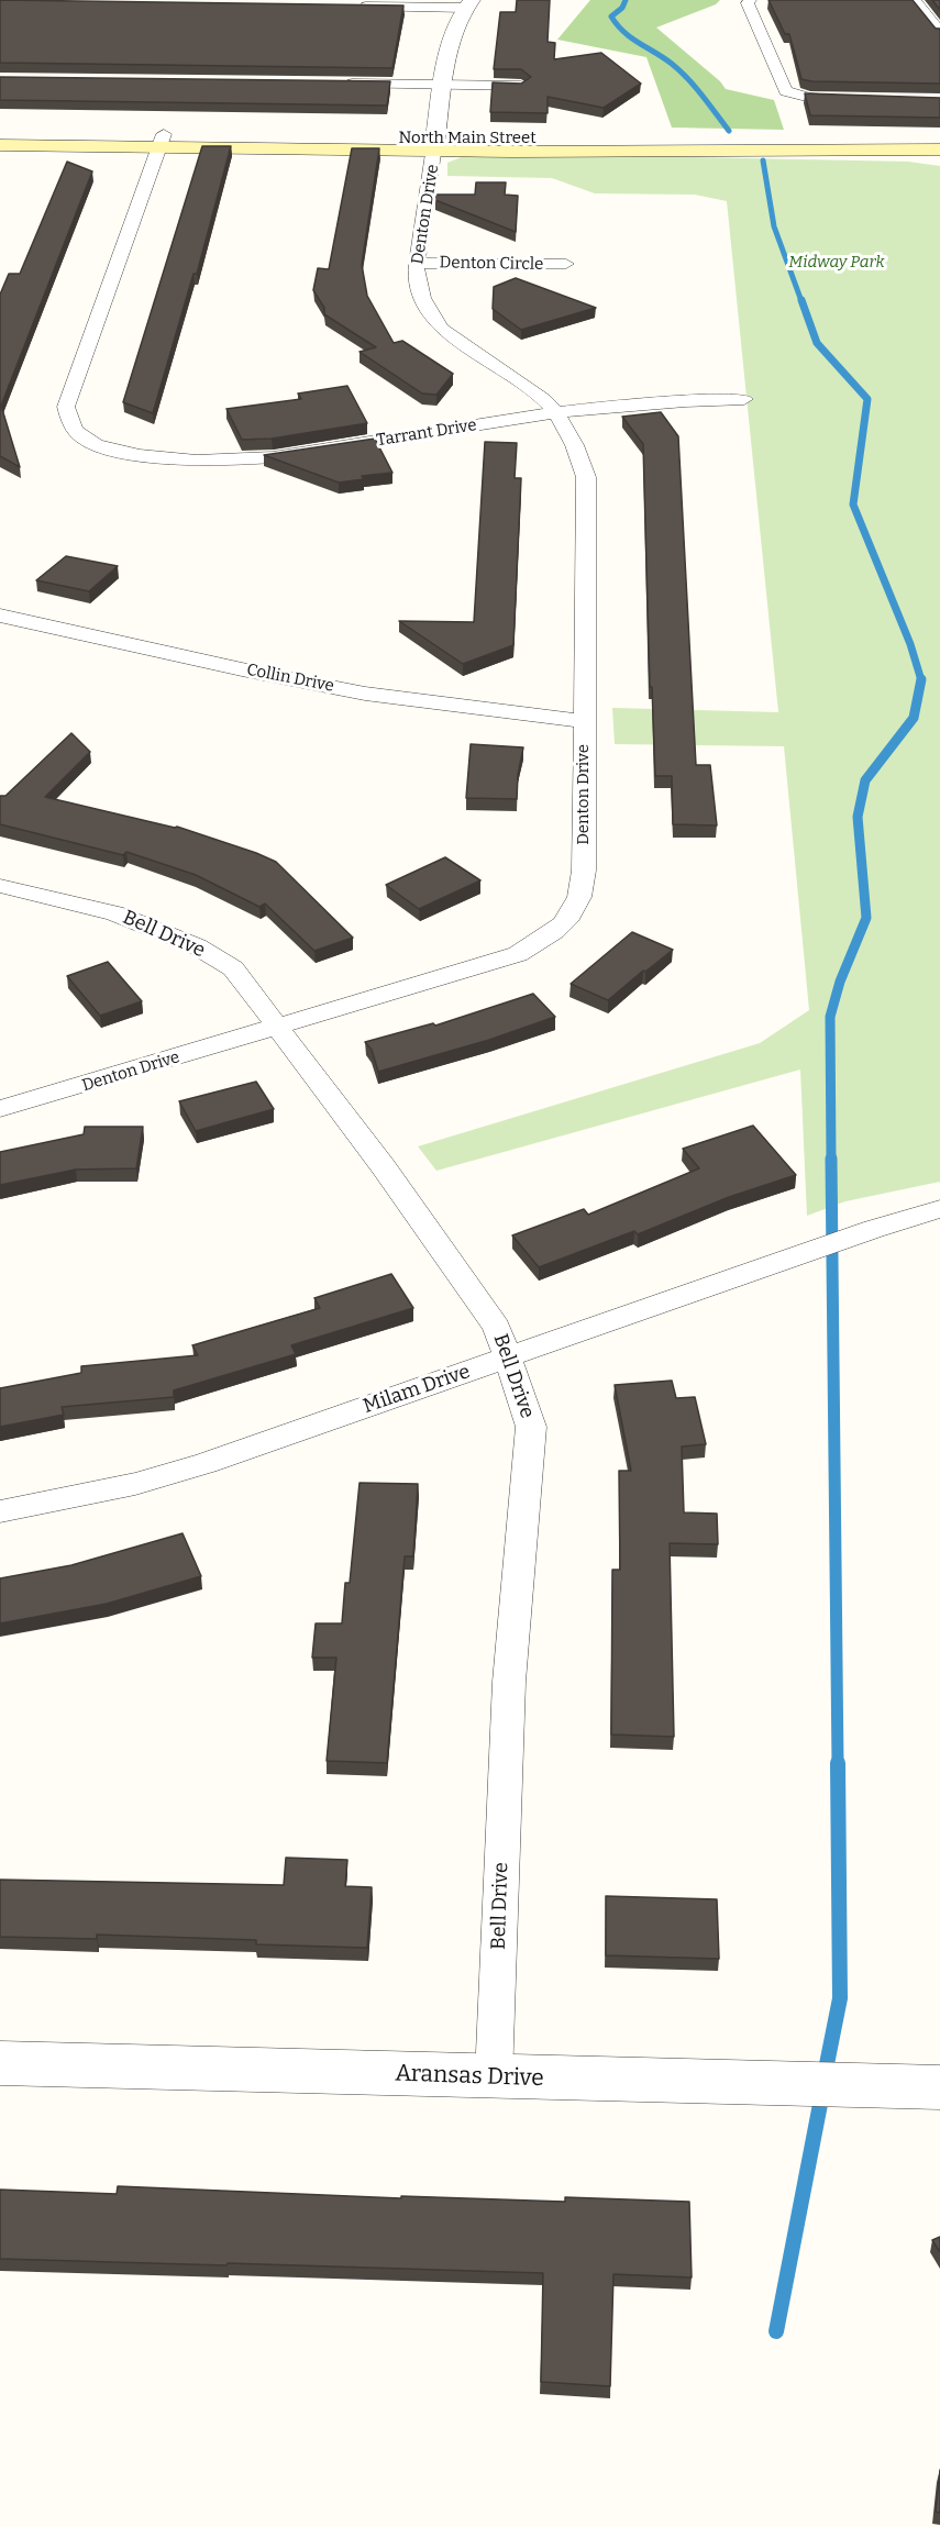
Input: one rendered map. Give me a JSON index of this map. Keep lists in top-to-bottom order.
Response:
{
  "streets": {
    "main road": ["North Main Street"],
    "street": [
      "Denton Drive",
      "Denton Circle",
      "Tarrant Drive",
      "Collin Drive",
      "Bell Drive",
      "Milam Drive",
      "Aransas Drive"
    ]
  },
  "crossings": [
    ["North Main Street", "Denton Drive"],
    ["North Main Street", "Tarrant Drive"],
    ["Denton Drive", "Denton Circle"],
    ["Denton Drive", "Tarrant Drive"],
    ["Denton Drive", "Collin Drive"],
    ["Denton Drive", "Bell Drive"],
    ["Bell Drive", "Milam Drive"],
    ["Bell Drive", "Aransas Drive"]
  ],
  "parks": ["Midway Park"]
}
